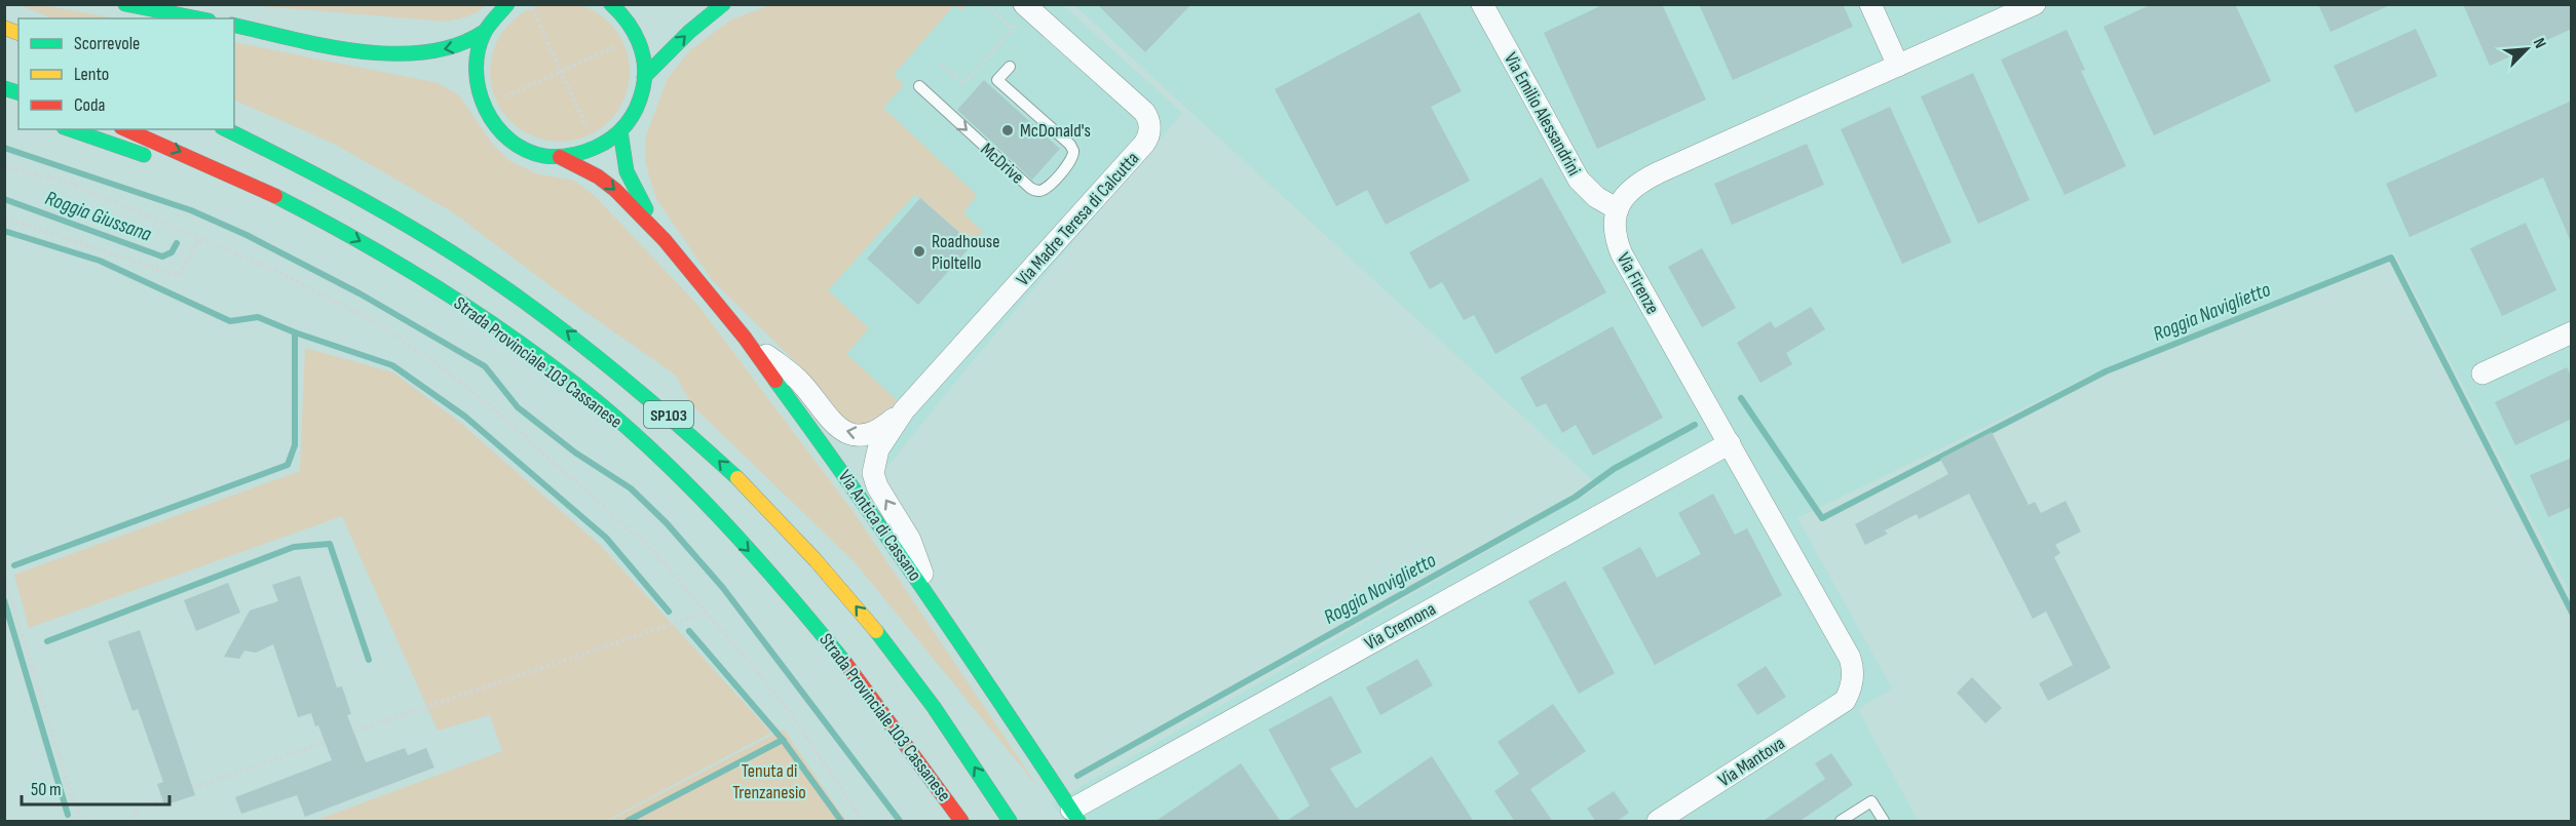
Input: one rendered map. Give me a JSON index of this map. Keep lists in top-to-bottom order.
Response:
{
  "streets": {
    "main road": ["Strada Provinciale 103 Cassanese", "SP103", "Via Antica di Cassano"],
    "street": [
      "Via Emilio Alessandrini",
      "Via Madre Teresa di Calcutta",
      "Via Firenze",
      "Via Cremona",
      "Via Mantova"
    ],
    "lane": ["McDrive"]
  },
  "crossings": [
    ["Via Emilio Alessandrini", "Via Firenze"],
    ["Via Madre Teresa di Calcutta", "Via Antica di Cassano"],
    ["Via Firenze", "Via Cremona"],
    ["Via Firenze", "Via Mantova"],
    ["Via Antica di Cassano", "Via Cremona"]
  ],
  "water": ["Roggia Giussana", "Roggia Naviglietto"],
  "parks": ["Tenuta di Trenzanesio"],
  "places": ["McDonald's", "Roadhouse Pioltello"],
  "legend": ["Scorrevole", "Lento", "Coda"],
  "scale_bar": "50 m",
  "north": "top right"
}
